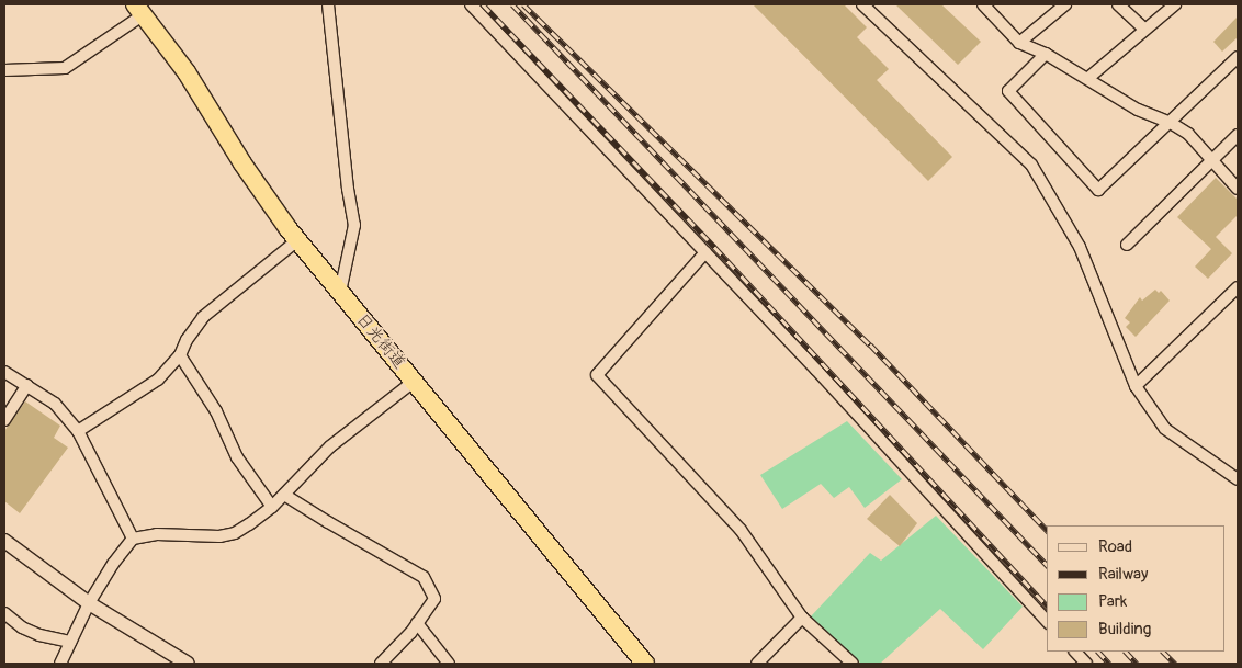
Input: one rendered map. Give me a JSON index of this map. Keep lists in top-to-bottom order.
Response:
{
  "streets": {
    "highway": ["日光街道"]
  },
  "legend": [
    "Road",
    "Railway",
    "Park",
    "Building"
  ]
}
